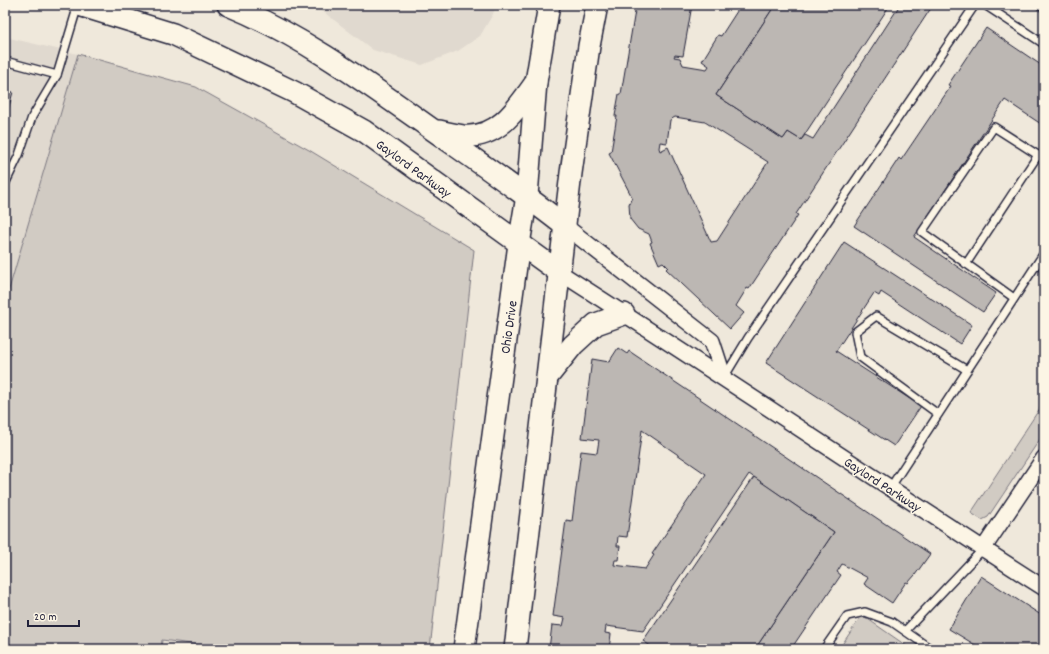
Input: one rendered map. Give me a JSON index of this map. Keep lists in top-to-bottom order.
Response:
{
  "streets": {
    "main road": ["Gaylord Parkway", "Ohio Drive"]
  },
  "crossings": [
    ["Gaylord Parkway", "Ohio Drive"]
  ],
  "scale_bar": "20 m"
}
